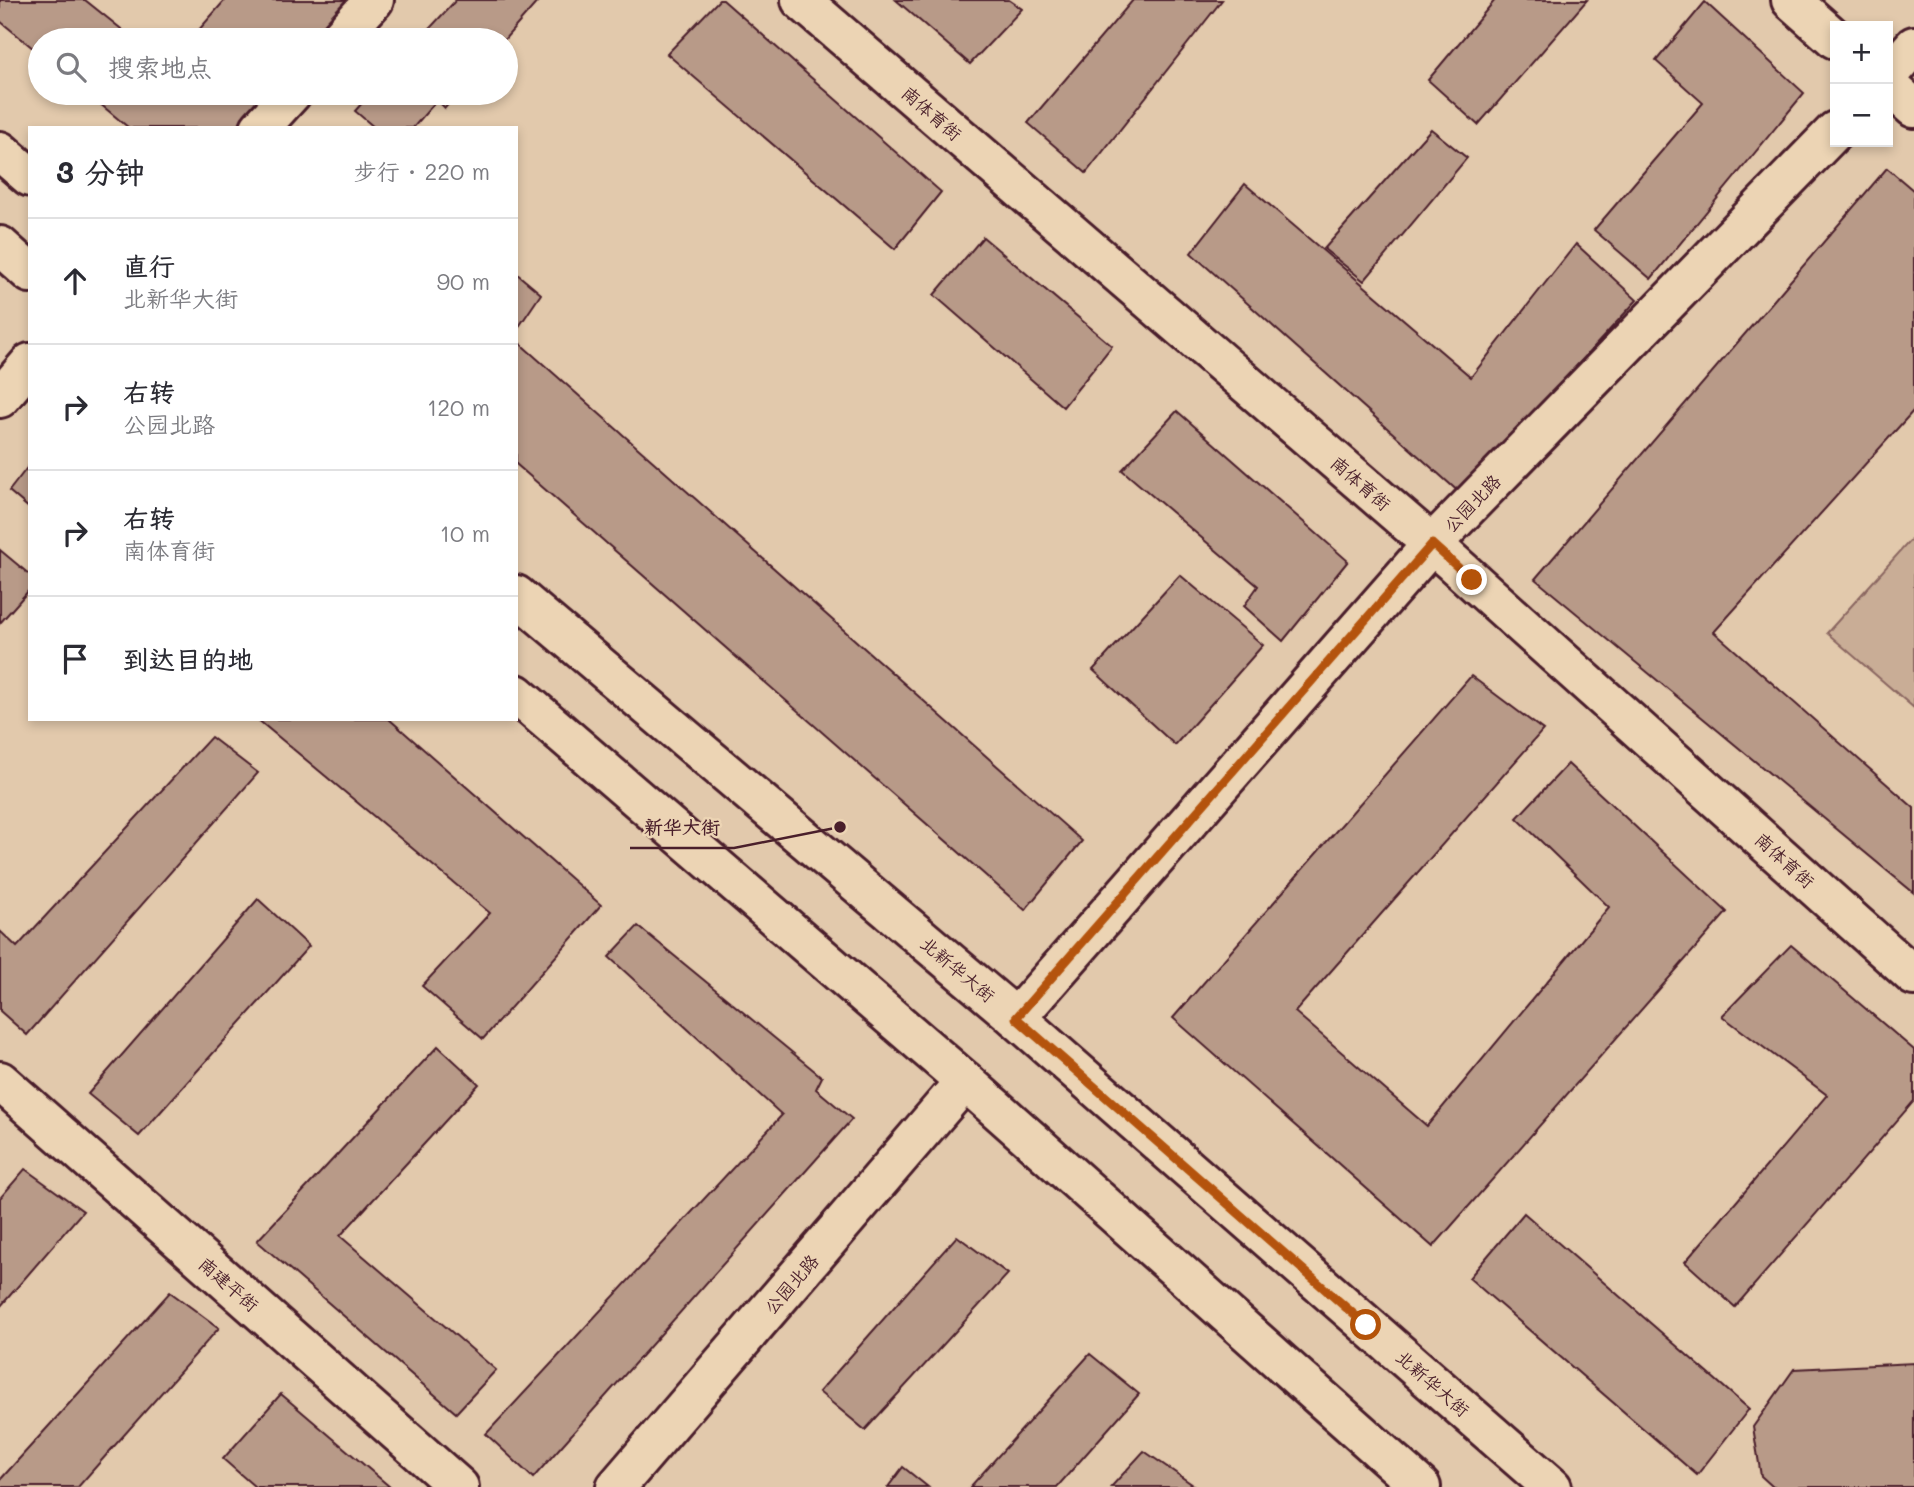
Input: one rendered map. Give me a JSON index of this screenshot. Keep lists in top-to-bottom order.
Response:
{
  "streets": {
    "street": [
      "南体育街",
      "公园北路",
      "北新华大街",
      "南建平街"
    ]
  },
  "crossings": [
    ["南体育街", "公园北路"],
    ["公园北路", "北新华大街"]
  ],
  "places": ["新华大街"],
  "page": {
    "map_buttons": ["+", "−"],
    "search": "搜索地点",
    "heading": ["3 分钟", "步行 · 220 m"],
    "list": [
      ["直行", "北新华大街", "90 m"],
      ["右转", "公园北路", "120 m"],
      ["右转", "南体育街", "10 m"],
      "到达目的地"
    ]
  }
}
